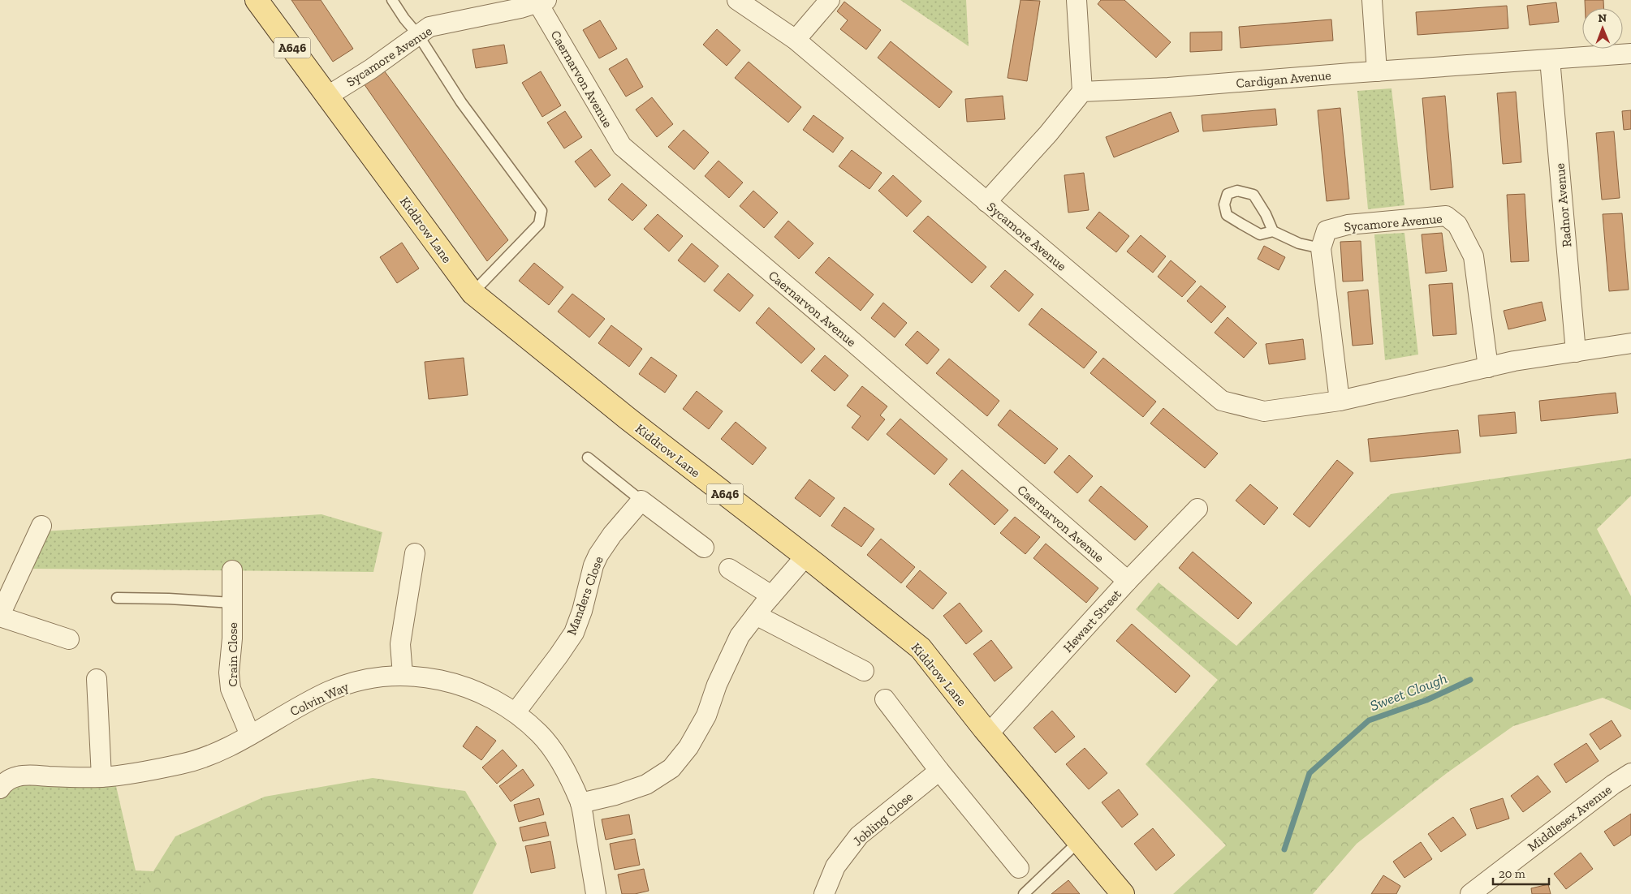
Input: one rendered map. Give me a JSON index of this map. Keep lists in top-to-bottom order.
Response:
{
  "streets": {
    "main road": ["A646", "Kiddrow Lane"],
    "street": [
      "Sycamore Avenue",
      "Caernarvon Avenue",
      "Cardigan Avenue",
      "Radnor Avenue",
      "Manders Close",
      "Hewart Street",
      "Crain Close",
      "Colvin Way",
      "Middlesex Avenue",
      "Jobling Close"
    ]
  },
  "crossings": [
    ["Sycamore Avenue", "Caernarvon Avenue"],
    ["Sycamore Avenue", "Radnor Avenue"],
    ["Sycamore Avenue", "Kiddrow Lane"],
    ["Caernarvon Avenue", "Hewart Street"],
    ["Cardigan Avenue", "Radnor Avenue"],
    ["Kiddrow Lane", "Hewart Street"],
    ["Manders Close", "Colvin Way"],
    ["Crain Close", "Colvin Way"]
  ],
  "water": ["Sweet Clough"],
  "scale_bar": "20 m",
  "north": "top"
}
